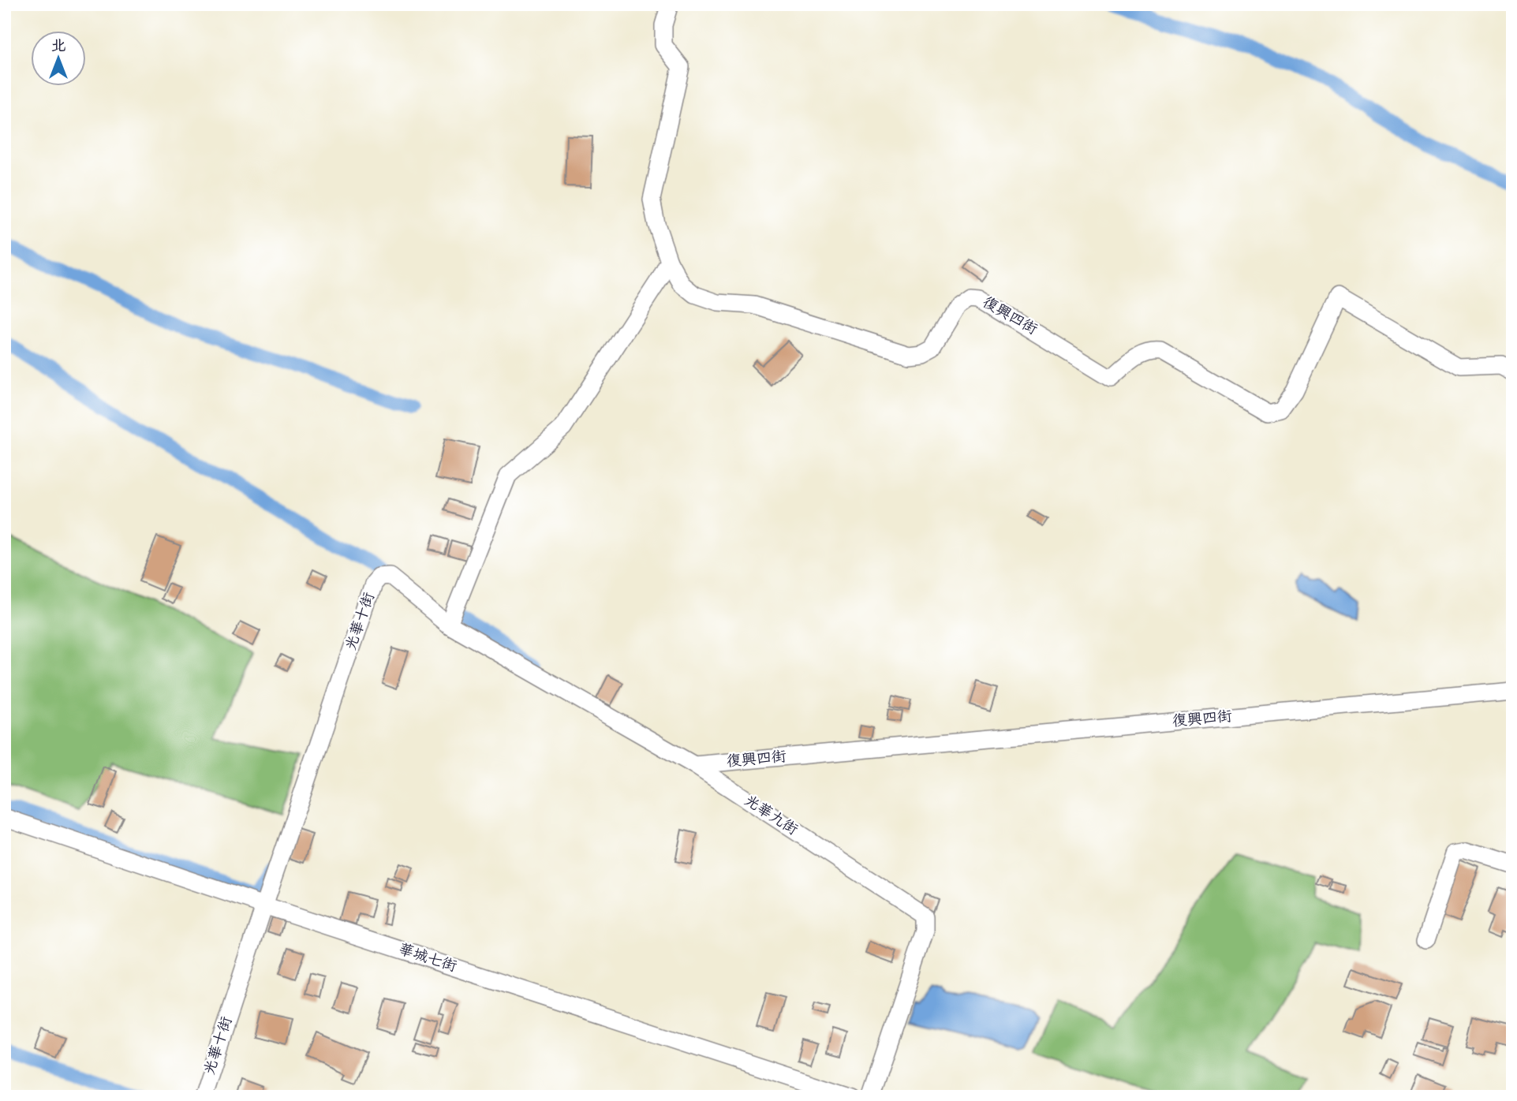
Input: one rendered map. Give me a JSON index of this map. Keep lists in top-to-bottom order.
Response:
{
  "streets": {
    "street": [
      "復興四街",
      "光華十街",
      "光華九街",
      "華城七街"
    ]
  },
  "crossings": [
    ["復興四街", "光華九街"],
    ["光華十街", "光華九街"],
    ["光華十街", "華城七街"]
  ],
  "north": "top"
}
